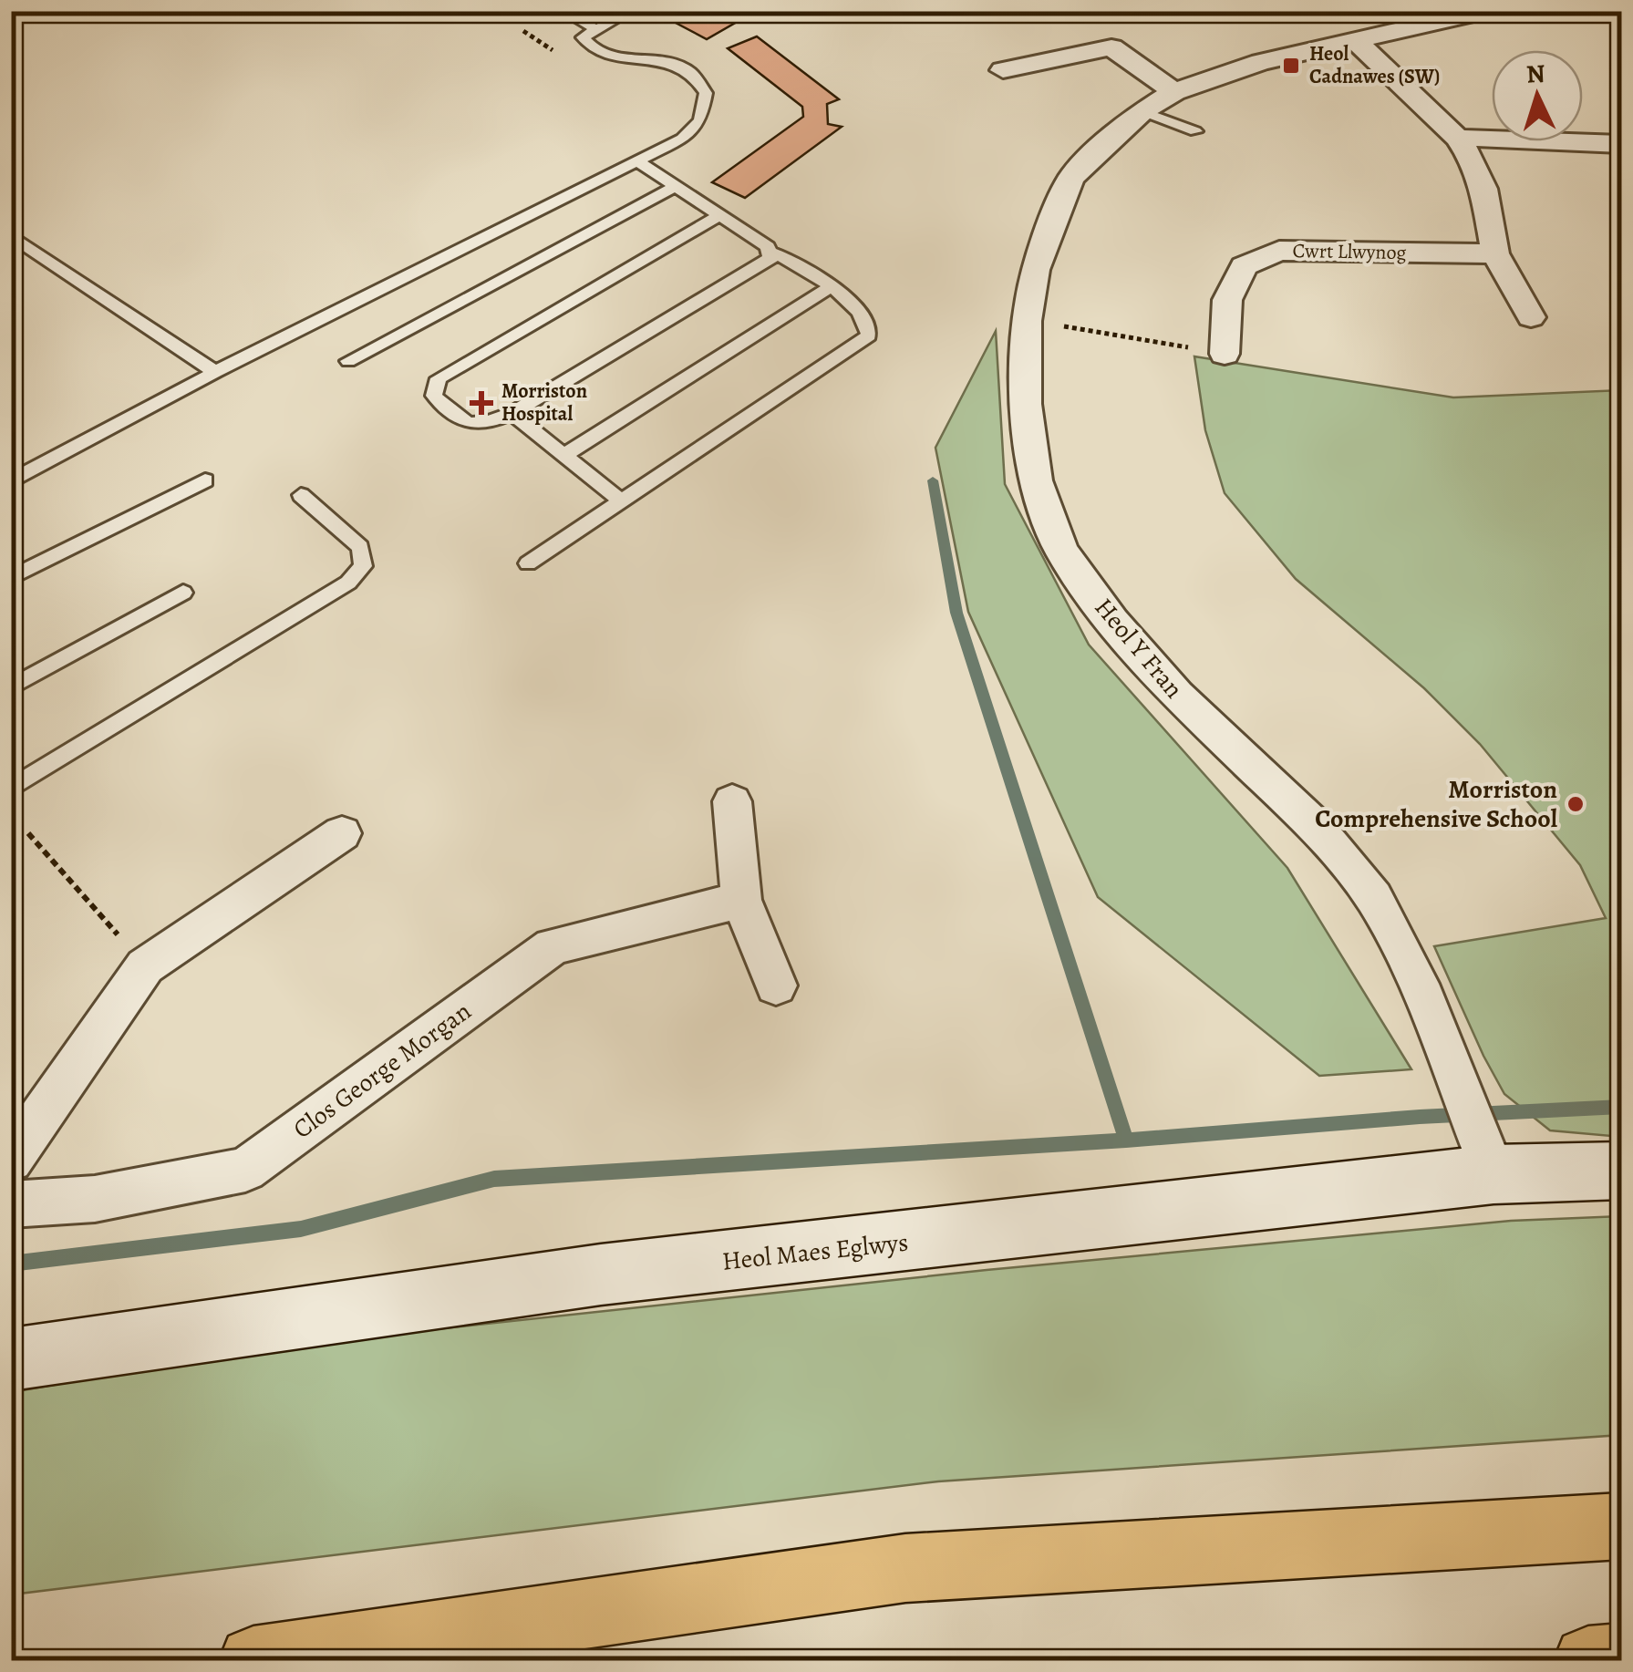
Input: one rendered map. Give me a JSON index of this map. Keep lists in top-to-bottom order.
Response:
{
  "streets": {
    "street": [
      "Cwrt Llwynog",
      "Heol Y Fran",
      "Clos George Morgan",
      "Heol Maes Eglwys"
    ]
  },
  "crossings": [
    ["Heol Y Fran", "Heol Maes Eglwys"]
  ],
  "places": {
    "transit": ["Heol Cadnawes (SW)"],
    "health": ["Morriston Hospital"],
    "other": ["Morriston Comprehensive School"]
  },
  "north": "top"
}
